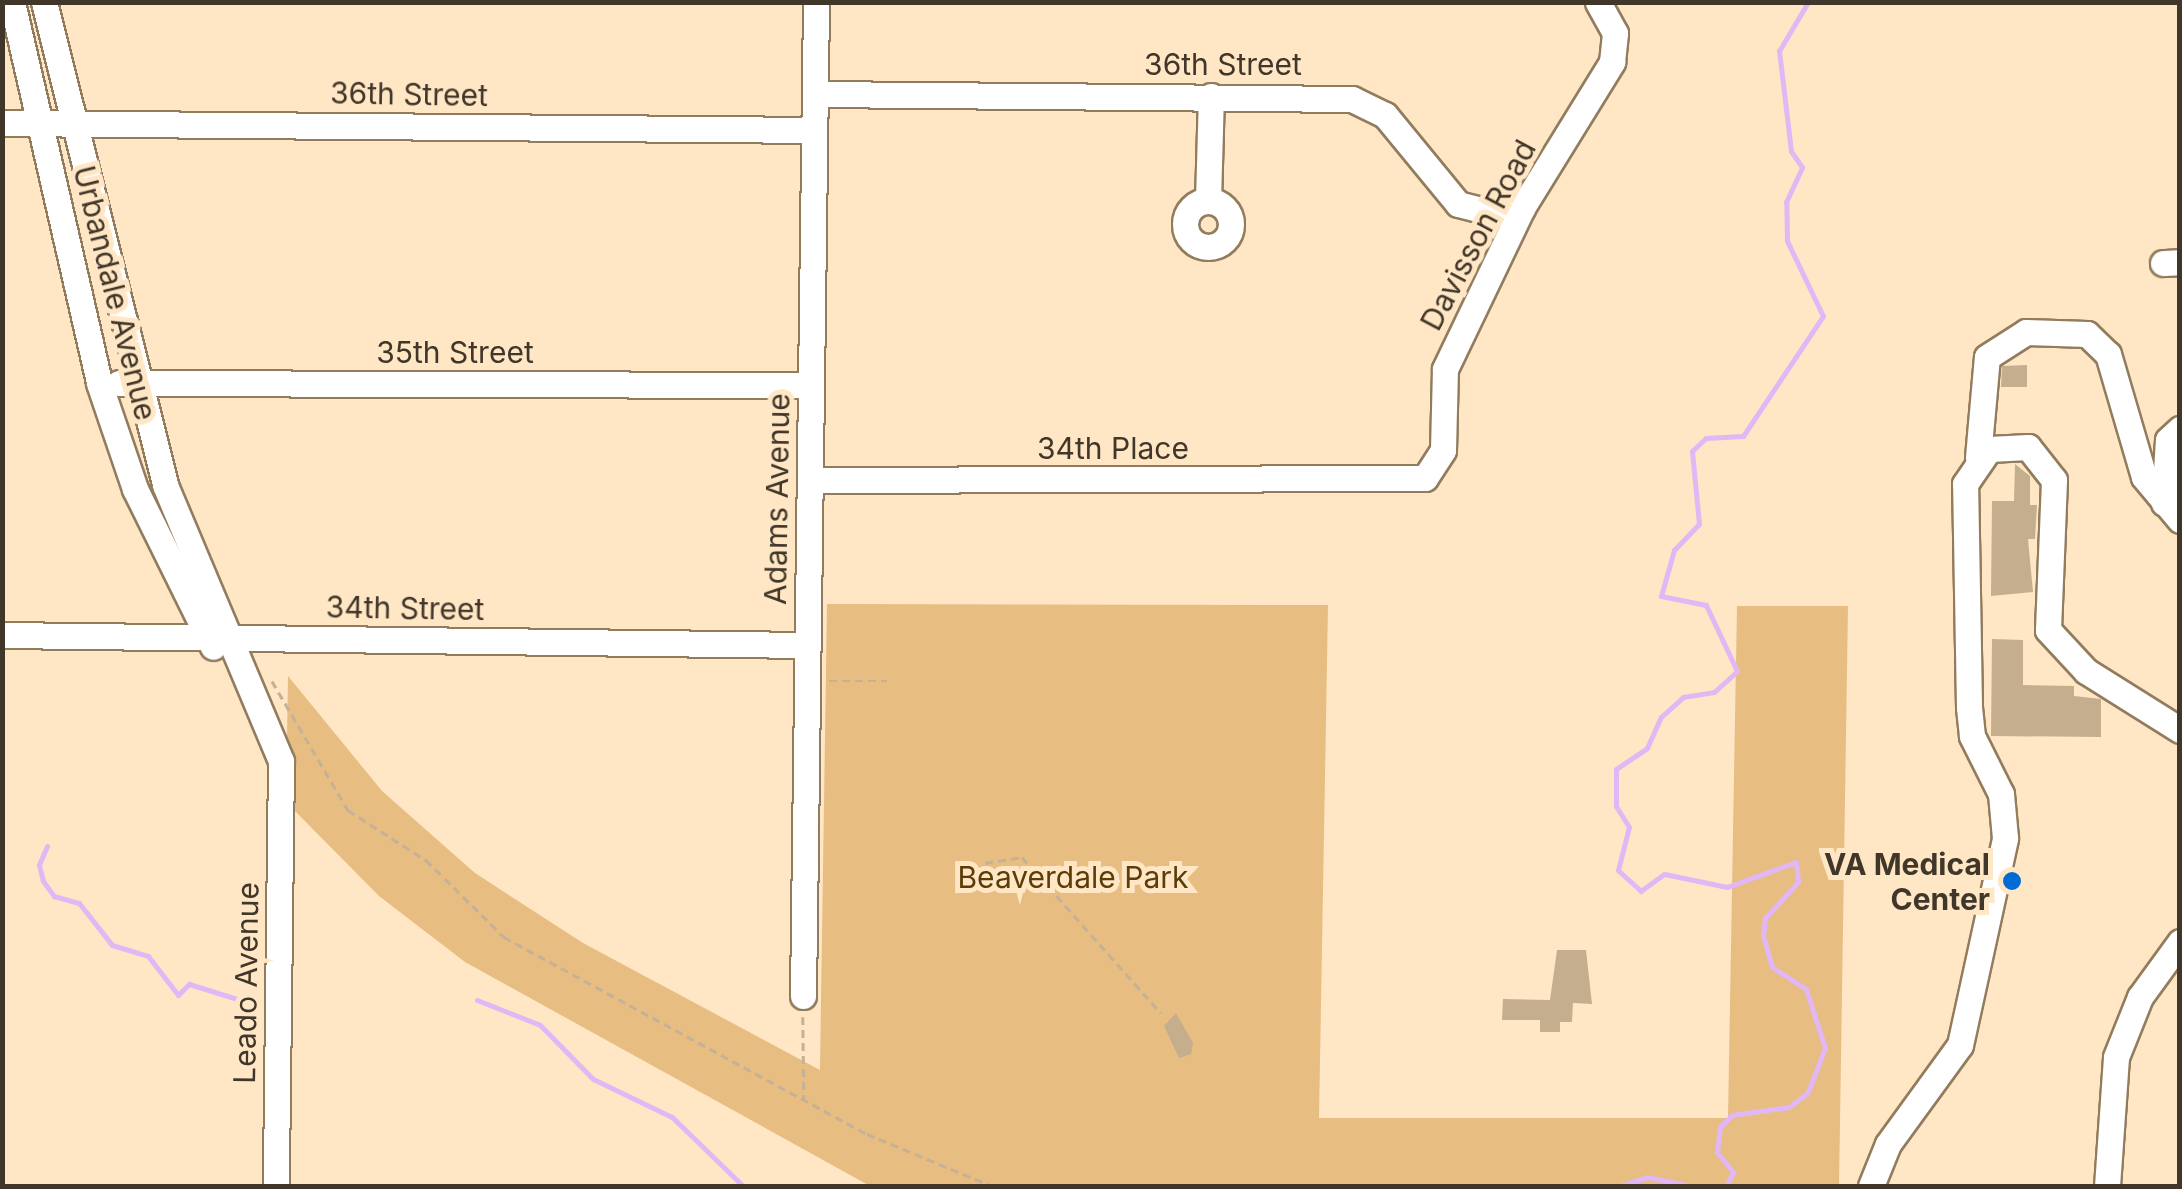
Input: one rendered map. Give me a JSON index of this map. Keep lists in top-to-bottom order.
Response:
{
  "streets": {
    "street": [
      "36th Street",
      "Davisson Road",
      "Urbandale Avenue",
      "35th Street",
      "34th Place",
      "Adams Avenue",
      "34th Street",
      "Leado Avenue"
    ]
  },
  "crossings": [
    ["36th Street", "Davisson Road"],
    ["36th Street", "Urbandale Avenue"],
    ["36th Street", "Adams Avenue"],
    ["Davisson Road", "34th Place"],
    ["Urbandale Avenue", "35th Street"],
    ["Urbandale Avenue", "34th Street"],
    ["Urbandale Avenue", "Leado Avenue"],
    ["35th Street", "Adams Avenue"],
    ["34th Place", "Adams Avenue"],
    ["Adams Avenue", "34th Street"]
  ],
  "parks": ["Beaverdale Park"],
  "places": ["VA Medical Center"]
}
